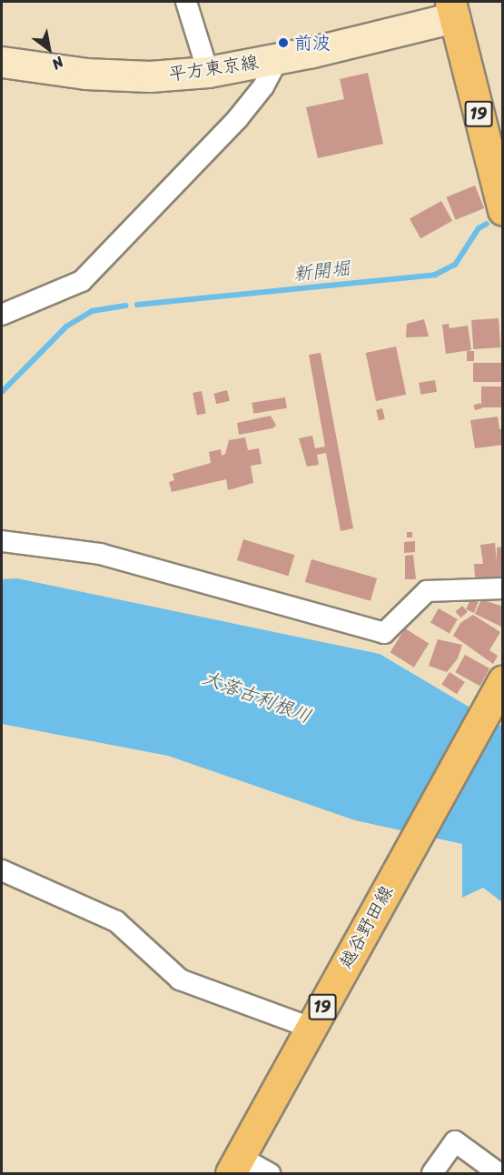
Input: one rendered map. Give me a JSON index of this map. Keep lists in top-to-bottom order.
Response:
{
  "streets": {
    "main road": ["平方東京線", "19", "越谷野田線"]
  },
  "crossings": [
    ["平方東京線", "19"]
  ],
  "water": ["新開堀", "大落古利根川"],
  "places": ["前波"],
  "north": "bottom right"
}
